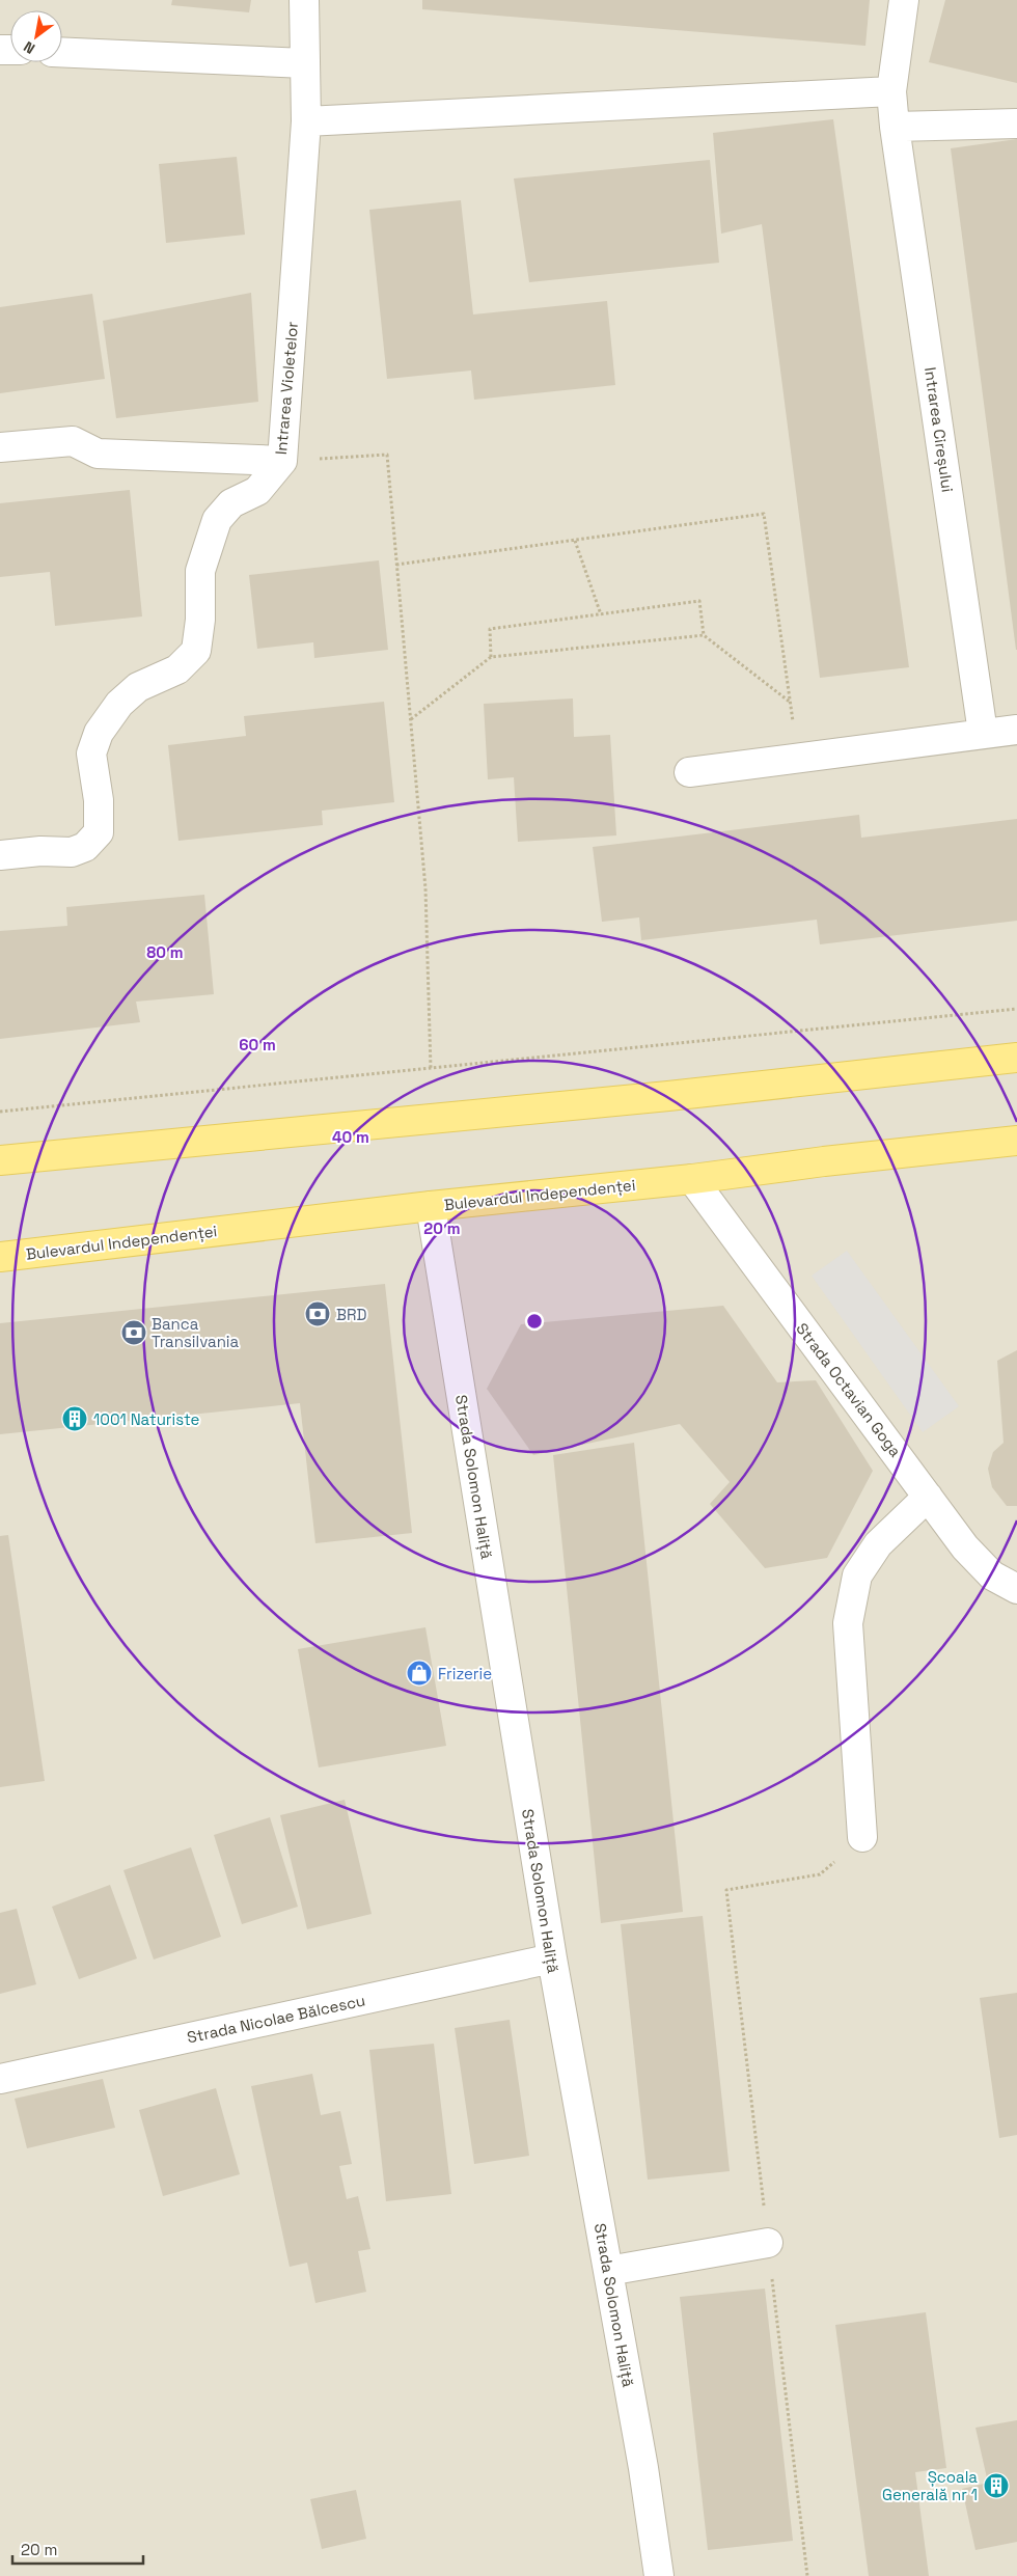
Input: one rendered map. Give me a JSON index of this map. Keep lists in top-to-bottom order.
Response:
{
  "streets": {
    "main road": ["Bulevardul Independenței"],
    "street": [
      "Intrarea Violetelor",
      "Intrarea Cireșului",
      "Strada Octavian Goga",
      "Strada Solomon Haliță",
      "Strada Nicolae Bălcescu"
    ]
  },
  "crossings": [
    ["Bulevardul Independenței", "Strada Octavian Goga"],
    ["Bulevardul Independenței", "Strada Solomon Haliță"],
    ["Strada Solomon Haliță", "Strada Nicolae Bălcescu"]
  ],
  "places": {
    "bank": ["BRD", "Banca Transilvania"],
    "building": ["1001 Naturiste", "Școala Generală nr 1"],
    "shop": ["Frizerie"]
  },
  "scale_bar": "20 m",
  "north": "bottom left",
  "rings": [
    "80 m",
    "60 m",
    "40 m",
    "20 m"
  ]
}
